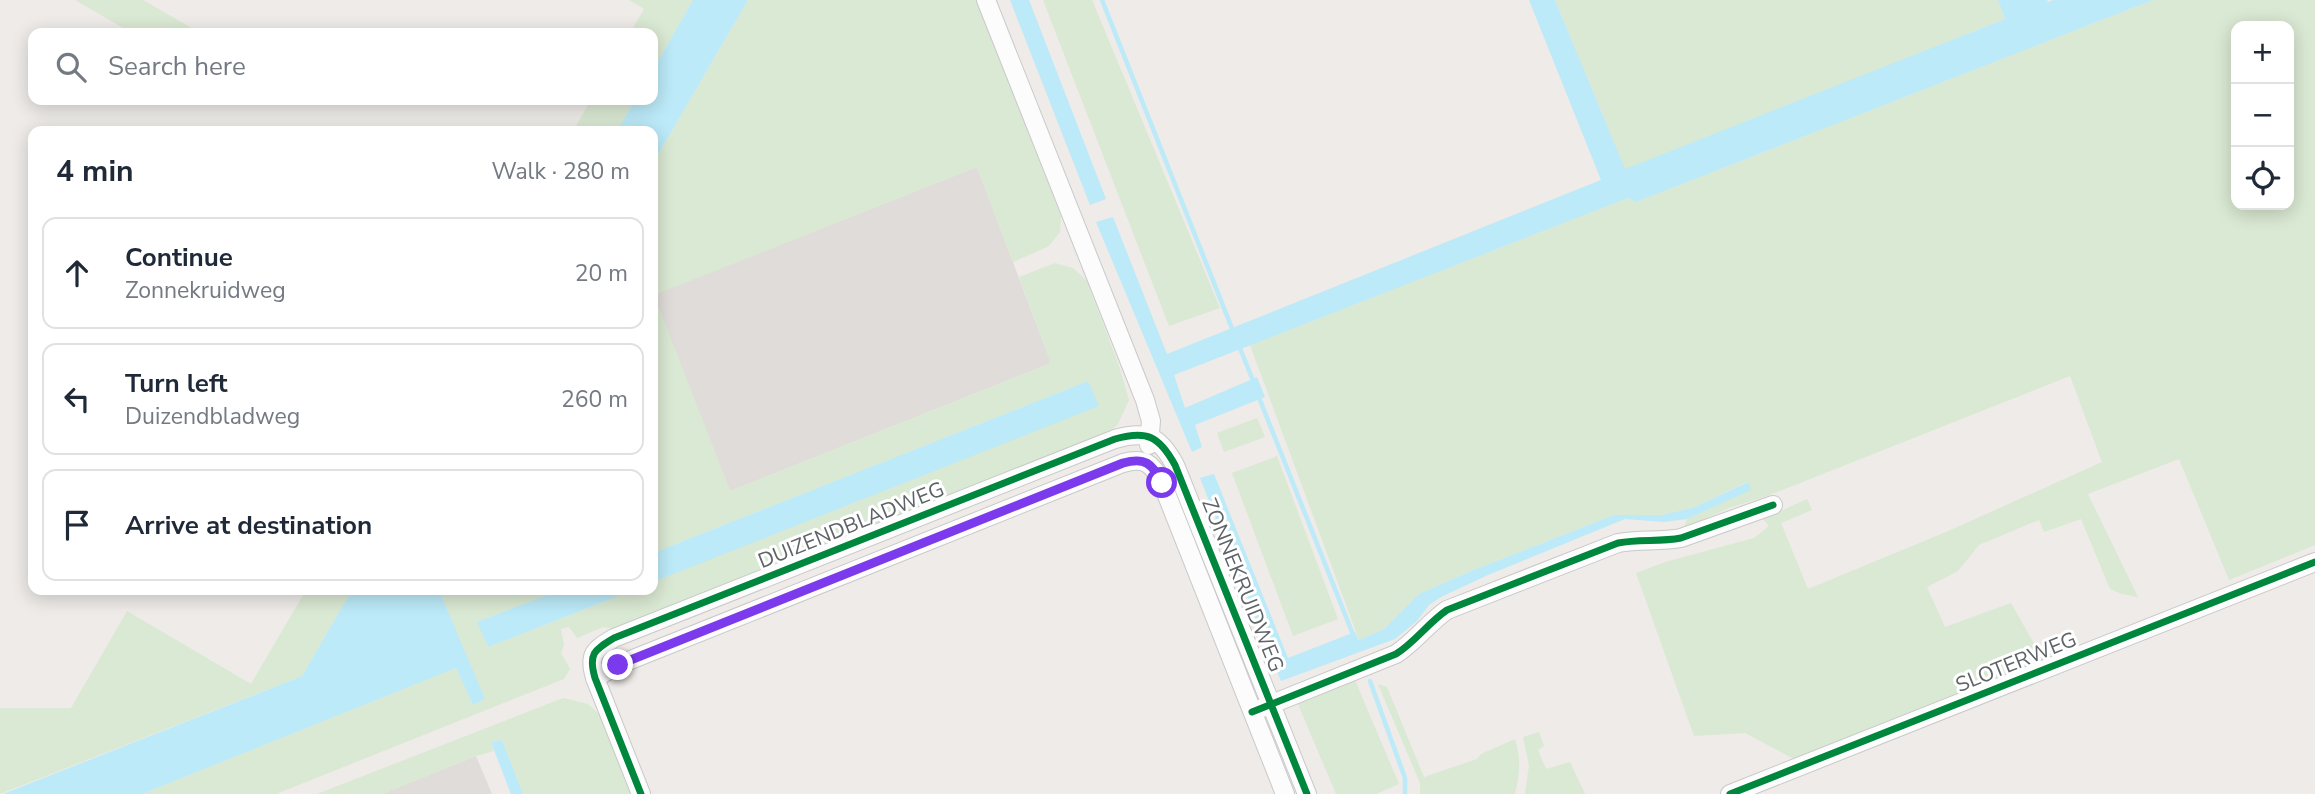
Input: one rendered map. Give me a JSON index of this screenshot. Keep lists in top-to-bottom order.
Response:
{
  "streets": {
    "street": ["DUIZENDBLADWEG", "ZONNEKRUIDWEG", "SLOTERWEG"]
  },
  "crossings": [
    ["DUIZENDBLADWEG", "ZONNEKRUIDWEG"]
  ],
  "page": {
    "map_buttons": ["+", "−"],
    "search": "Search here",
    "heading": ["4 min", "Walk · 280 m"],
    "list": [
      ["Continue", "Zonnekruidweg", "20 m"],
      ["Turn left", "Duizendbladweg", "260 m"],
      "Arrive at destination"
    ]
  }
}
